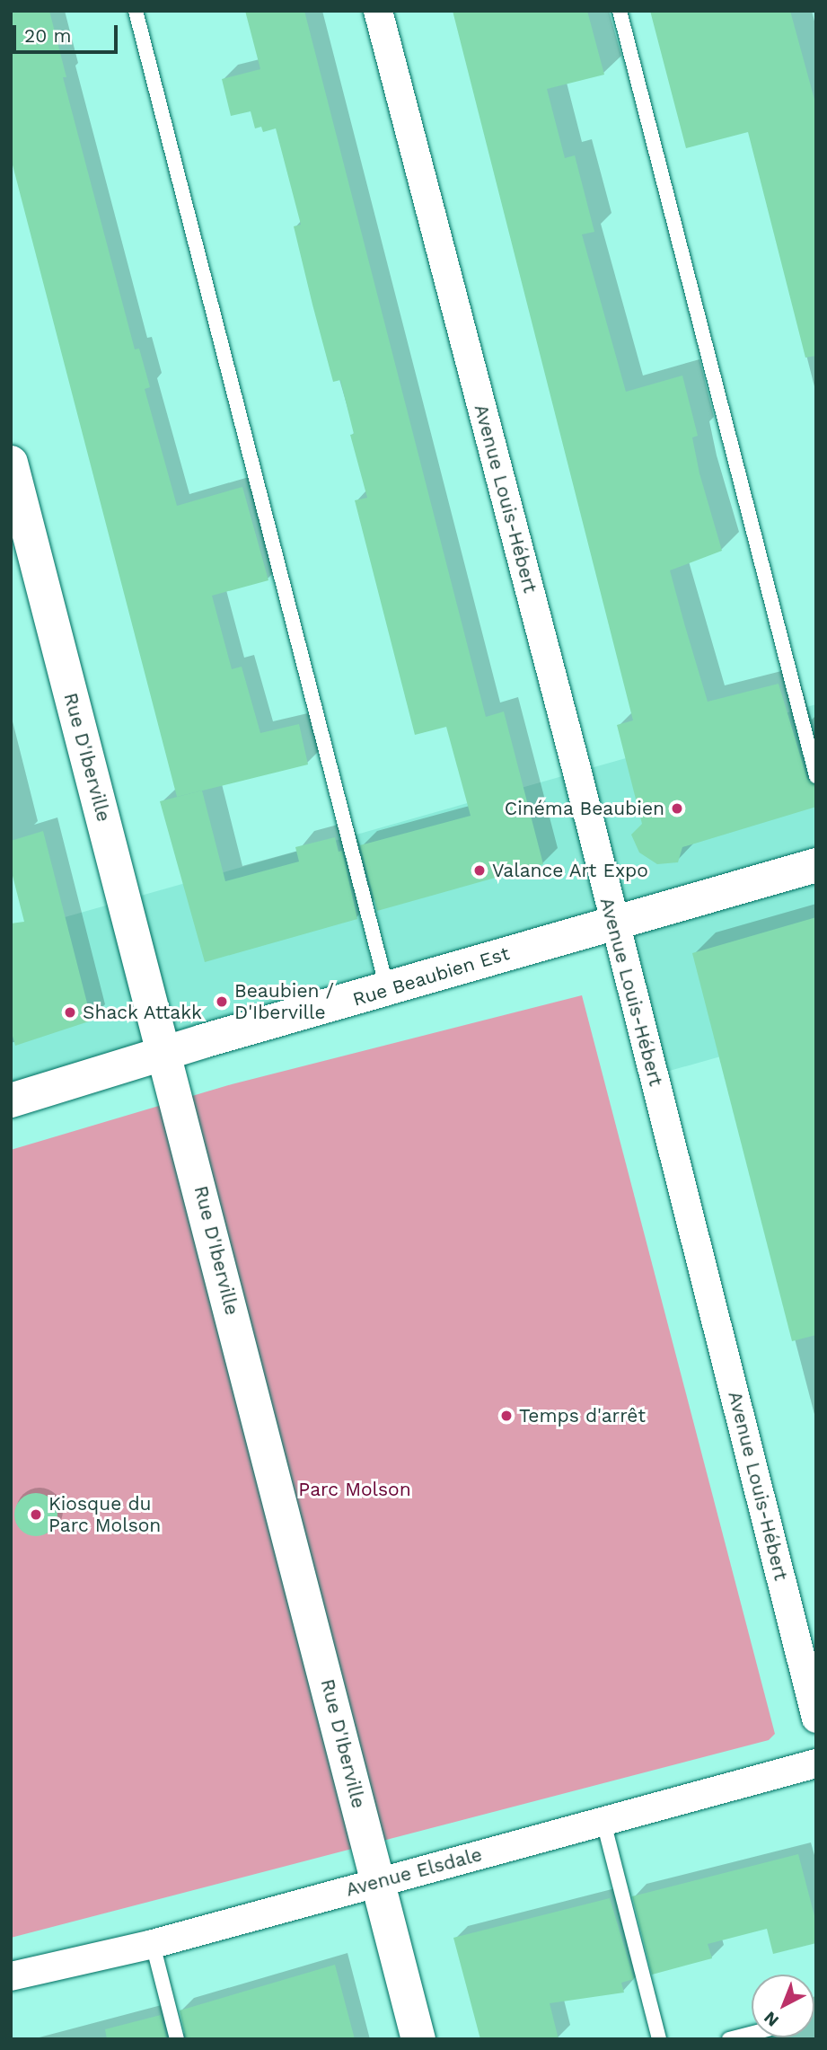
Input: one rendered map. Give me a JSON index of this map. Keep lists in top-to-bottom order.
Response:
{
  "streets": {
    "main road": ["Rue D'Iberville", "Rue Beaubien Est"],
    "street": ["Avenue Louis-Hébert", "Avenue Elsdale"]
  },
  "crossings": [
    ["Avenue Louis-Hébert", "Rue Beaubien Est"],
    ["Rue D'Iberville", "Rue Beaubien Est"],
    ["Rue D'Iberville", "Avenue Elsdale"]
  ],
  "parks": ["Parc Molson"],
  "places": [
    "Cinéma Beaubien",
    "Valance Art Expo",
    "Beaubien / D'Iberville",
    "Shack Attakk",
    "Temps d'arrêt",
    "Kiosque du Parc Molson"
  ],
  "scale_bar": "20 m",
  "north": "bottom left"
}
